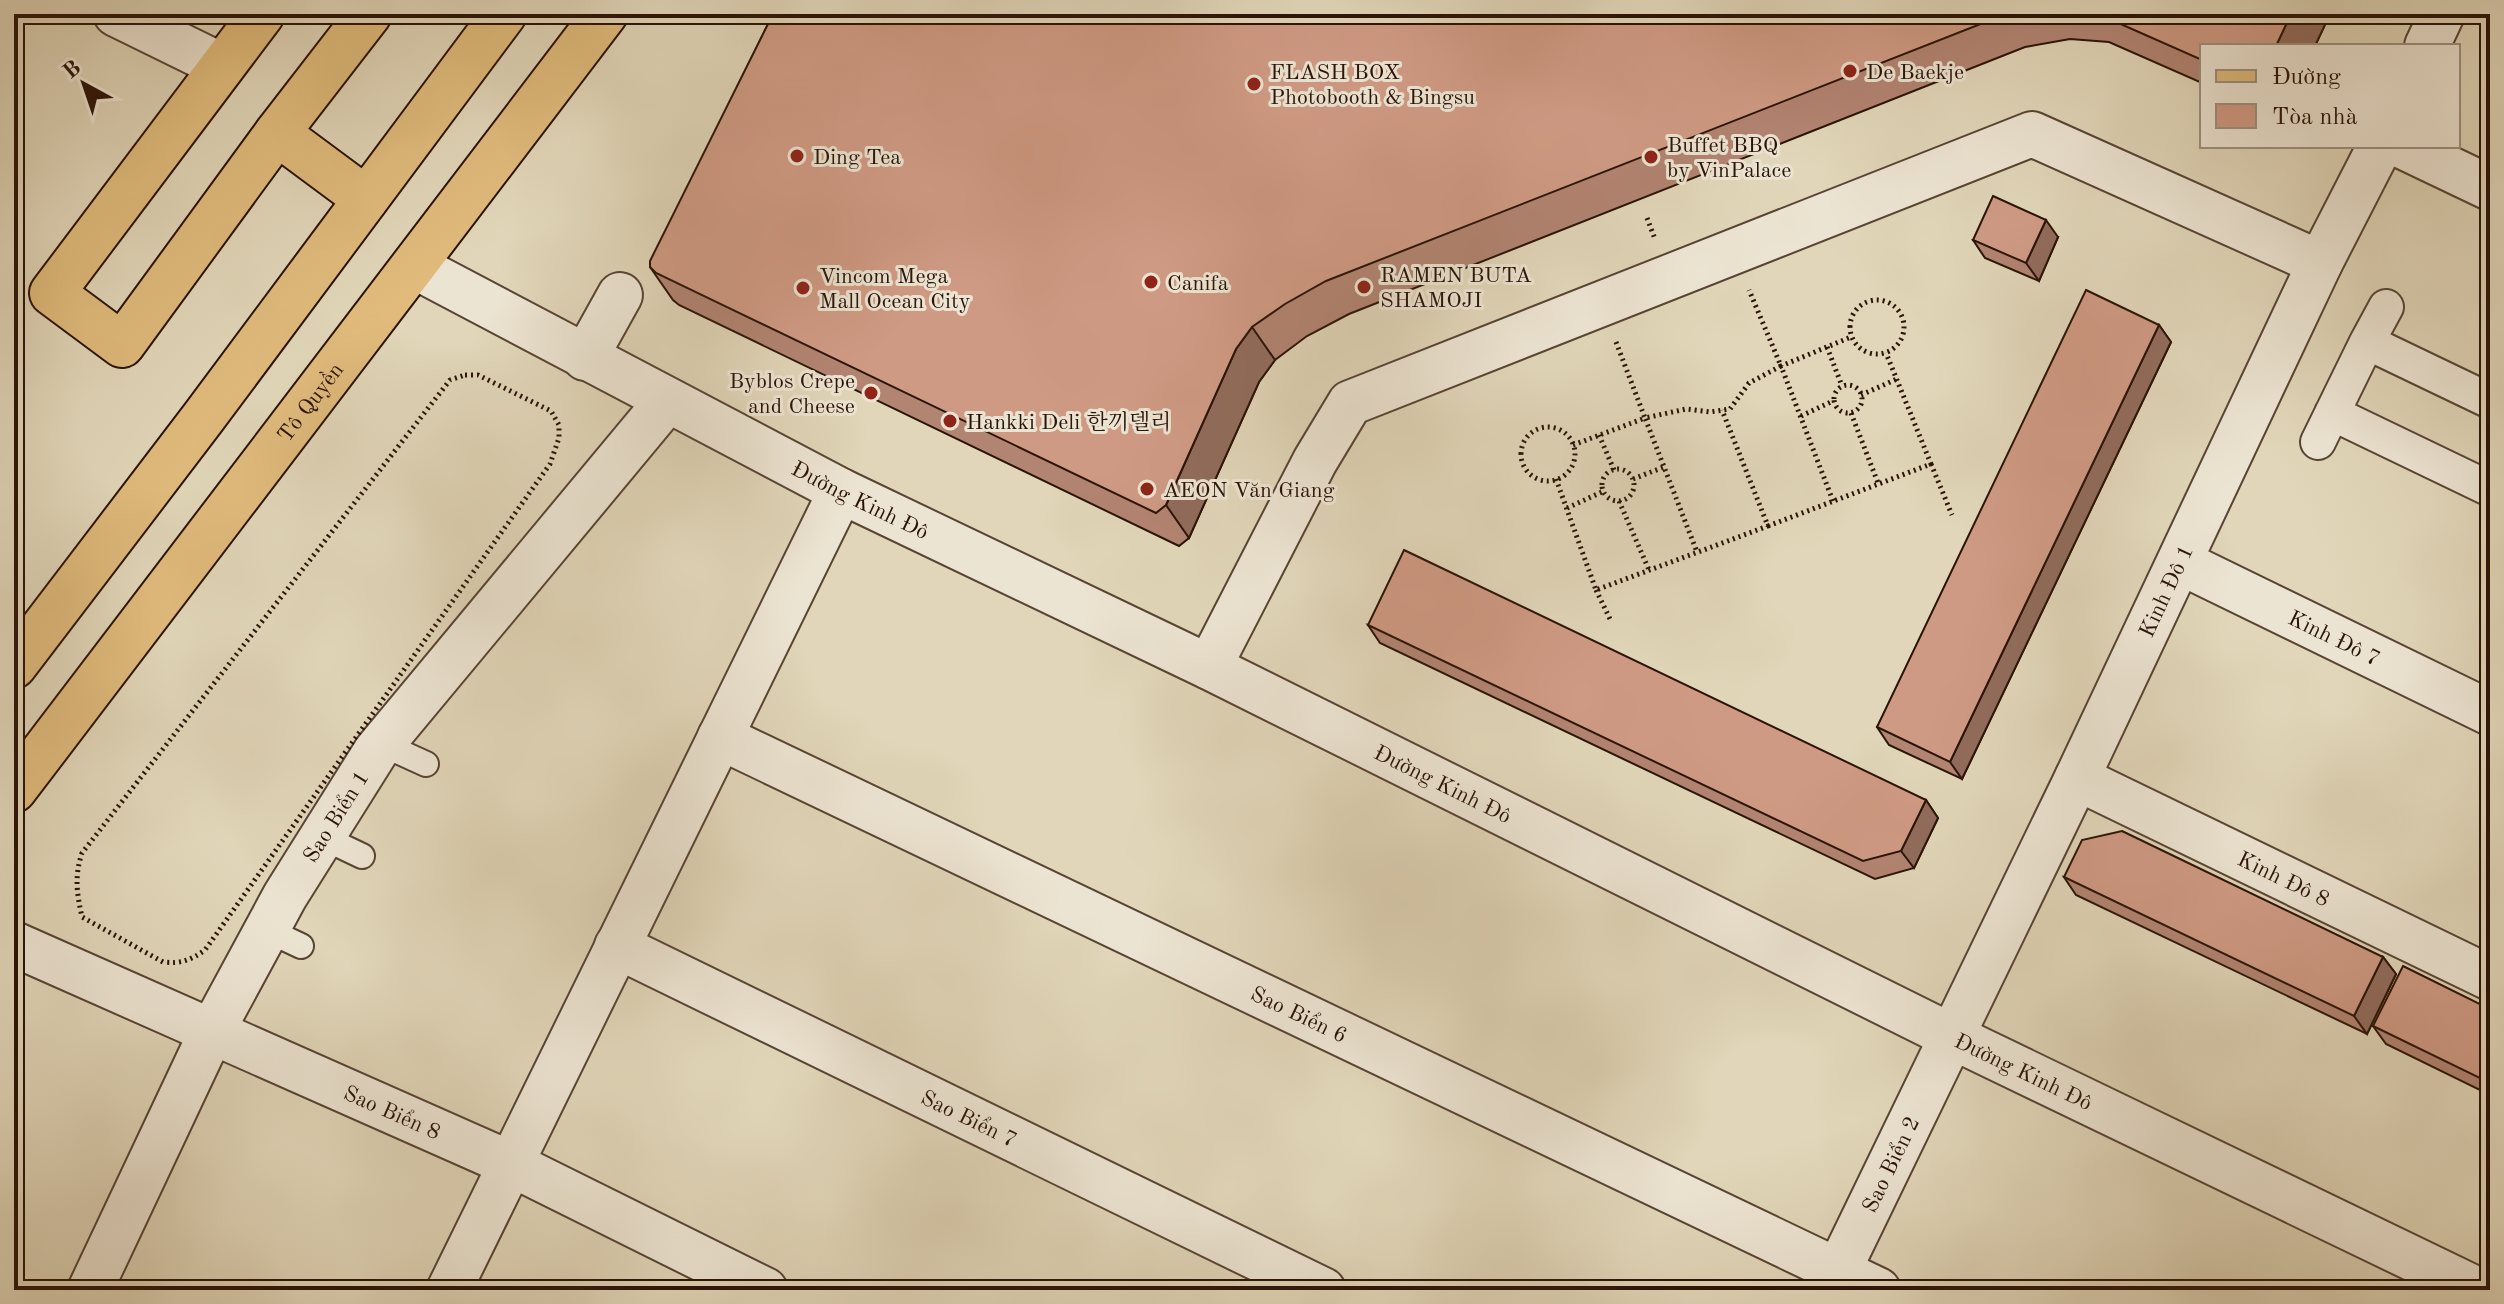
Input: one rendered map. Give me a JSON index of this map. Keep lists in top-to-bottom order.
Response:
{
  "streets": {
    "main road": ["Tô Quyền"],
    "street": [
      "Đường Kinh Đô",
      "Kinh Đô 1",
      "Kinh Đô 7",
      "Sao Biển 1",
      "Kinh Đô 8",
      "Sao Biển 6",
      "Sao Biển 8",
      "Sao Biển 7",
      "Sao Biển 2"
    ]
  },
  "crossings": [
    ["Tô Quyền", "Đường Kinh Đô"],
    ["Đường Kinh Đô", "Kinh Đô 1"],
    ["Đường Kinh Đô", "Sao Biển 1"],
    ["Đường Kinh Đô", "Sao Biển 2"],
    ["Kinh Đô 1", "Kinh Đô 7"],
    ["Kinh Đô 1", "Kinh Đô 8"],
    ["Kinh Đô 1", "Sao Biển 2"],
    ["Sao Biển 1", "Sao Biển 8"],
    ["Sao Biển 6", "Sao Biển 2"]
  ],
  "places": [
    "De Baekje",
    "FLASH BOX Photobooth & Bingsu",
    "Ding Tea",
    "Buffet BBQ by VinPalace",
    "Canifa",
    "RAMEN BUTA SHAMOJI",
    "Vincom Mega Mall Ocean City",
    "Byblos Crepe and Cheese",
    "Hankki Deli 한끼델리",
    "AEON Văn Giang"
  ],
  "legend": ["Đường", "Tòa nhà"],
  "north": "top left"
}
